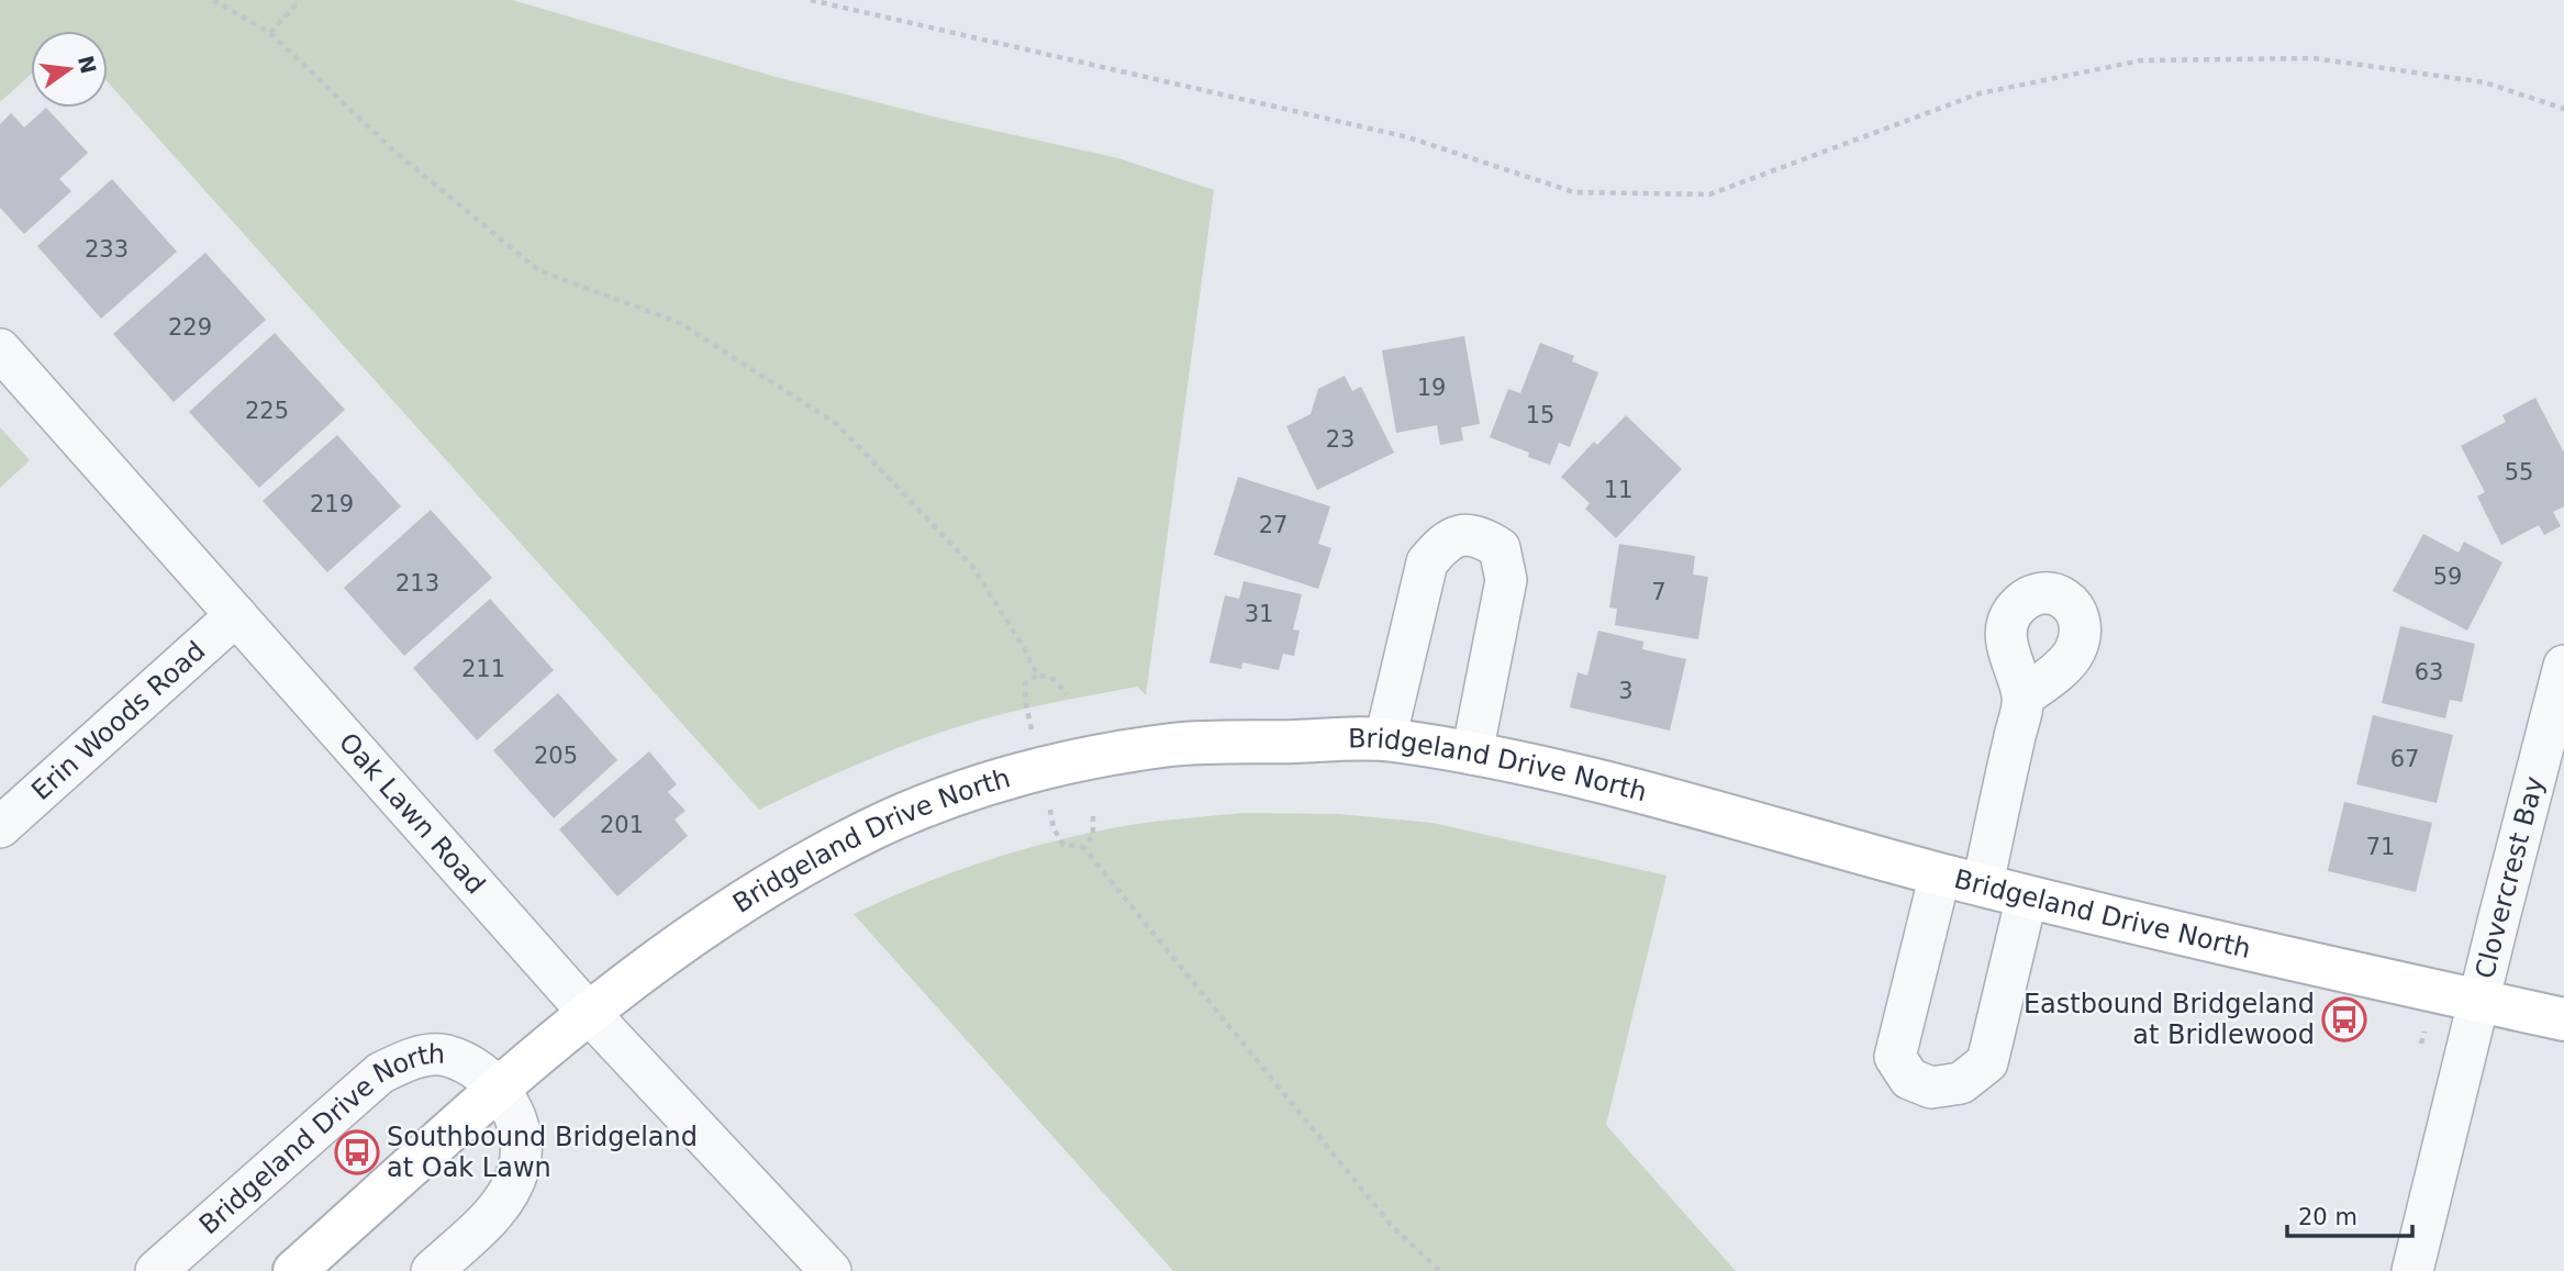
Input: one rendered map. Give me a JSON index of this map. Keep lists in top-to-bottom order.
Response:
{
  "streets": {
    "street": [
      "Erin Woods Road",
      "Bridgeland Drive North",
      "Oak Lawn Road",
      "Clovercrest Bay"
    ]
  },
  "crossings": [
    ["Erin Woods Road", "Oak Lawn Road"],
    ["Bridgeland Drive North", "Oak Lawn Road"],
    ["Bridgeland Drive North", "Clovercrest Bay"]
  ],
  "places": {
    "bus stop": ["Eastbound Bridgeland at Bridlewood", "Southbound Bridgeland at Oak Lawn"]
  },
  "house_numbers": [
    "233",
    "229",
    "19",
    "225",
    "15",
    "23",
    "55",
    "11",
    "219",
    "27",
    "59",
    "213",
    "7",
    "31",
    "211",
    "63",
    "3",
    "205",
    "67",
    "201",
    "71"
  ],
  "scale_bar": "20 m",
  "north": "right"
}
